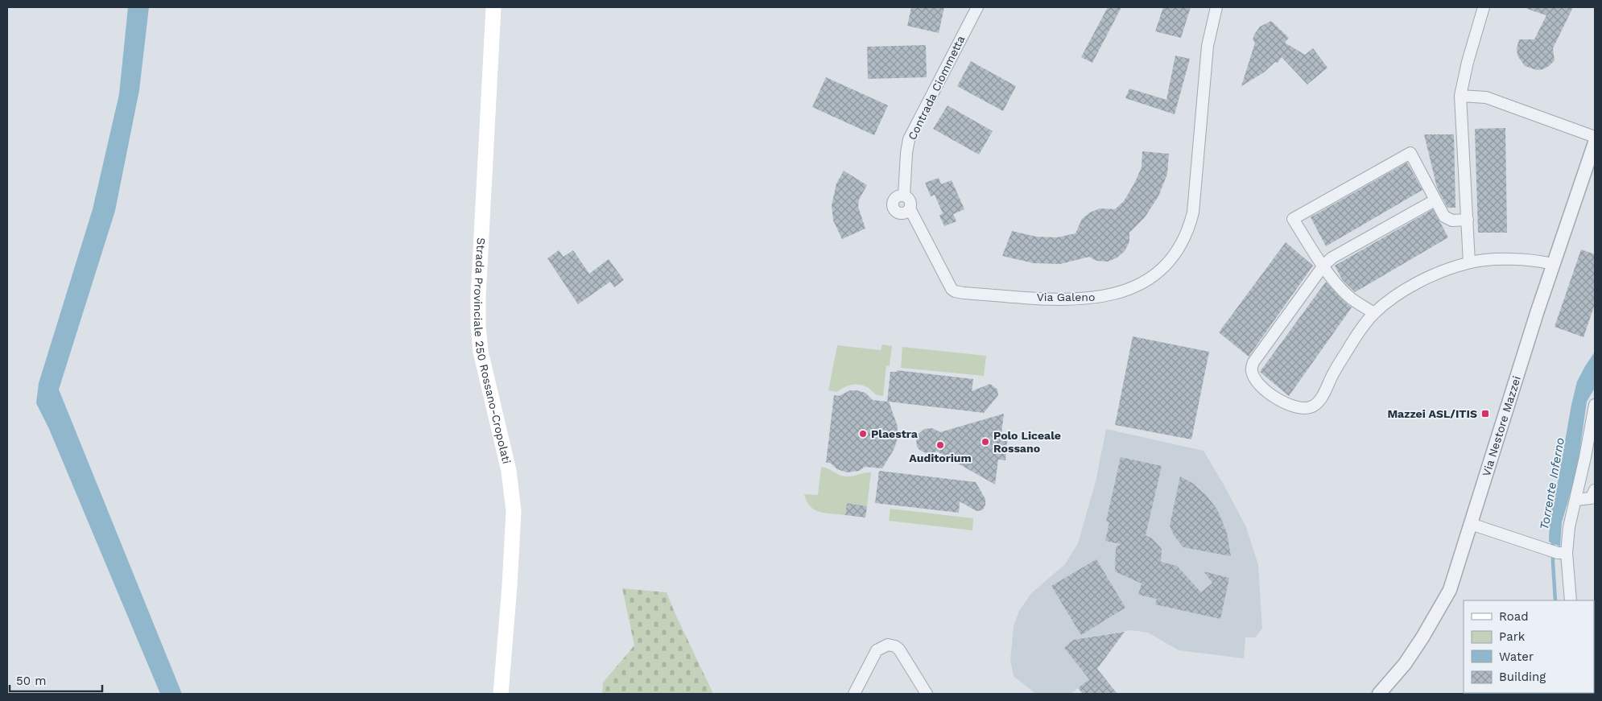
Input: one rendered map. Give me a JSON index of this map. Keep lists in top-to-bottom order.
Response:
{
  "streets": {
    "main road": ["Strada Provinciale 250 Rossano-Cropolati"],
    "street": ["Contrada Ciommetta", "Via Galeno", "Via Nestore Mazzei"]
  },
  "crossings": [
    ["Contrada Ciommetta", "Via Galeno"]
  ],
  "water": ["Torrente Inferno"],
  "places": {
    "transit": ["Mazzei ASL/ITIS"],
    "other": ["Plaestra", "Polo Liceale Rossano", "Auditorium"]
  },
  "legend": [
    "Road",
    "Park",
    "Water",
    "Building"
  ],
  "scale_bar": "50 m"
}
